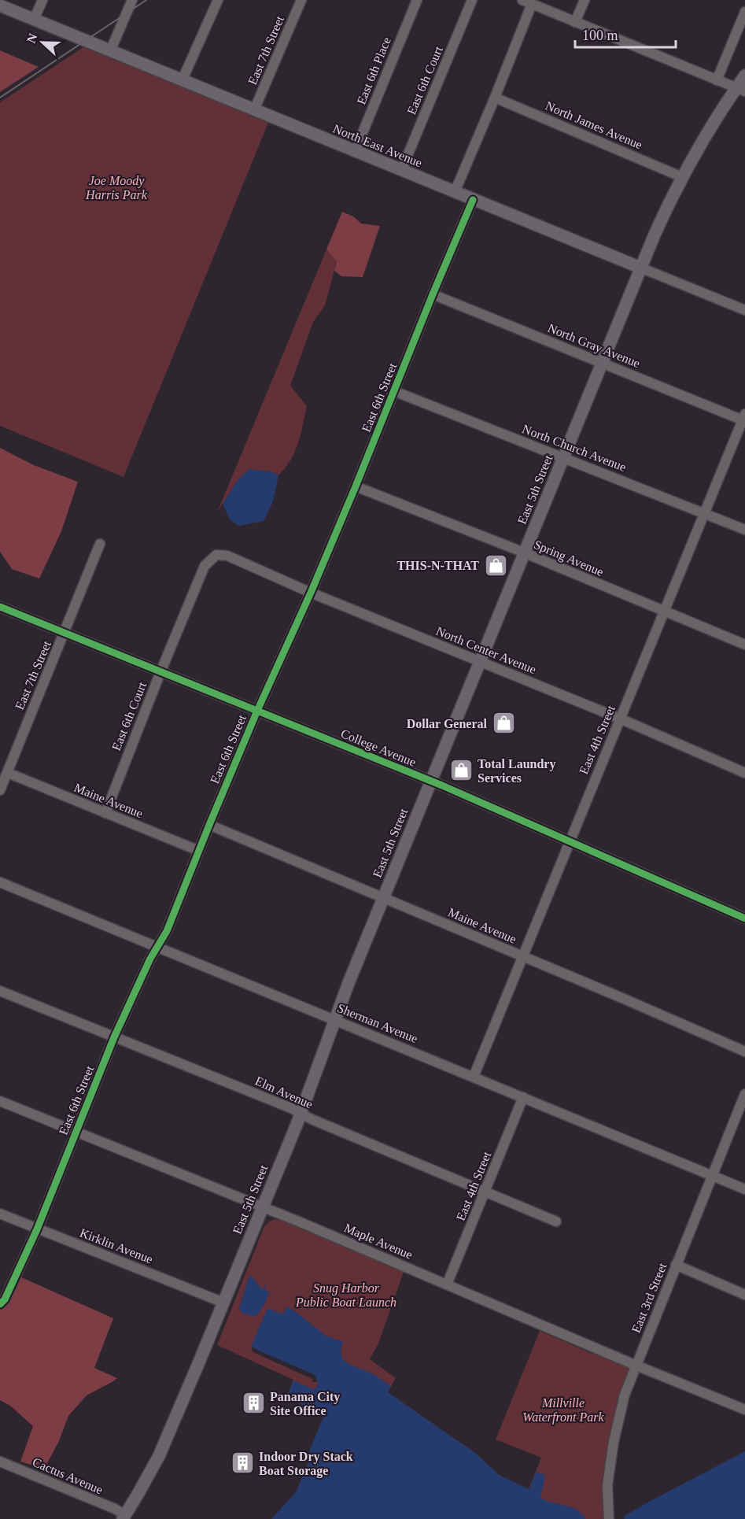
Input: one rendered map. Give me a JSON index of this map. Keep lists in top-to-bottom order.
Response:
{
  "streets": {
    "main road": ["North East Avenue", "East 5th Street"],
    "street": [
      "East 7th Street",
      "East 6th Place",
      "East 6th Court",
      "North James Avenue",
      "North Gray Avenue",
      "East 6th Street",
      "North Church Avenue",
      "Spring Avenue",
      "North Center Avenue",
      "East 4th Street",
      "College Avenue",
      "Maine Avenue",
      "Sherman Avenue",
      "Elm Avenue",
      "Maple Avenue",
      "Kirklin Avenue",
      "East 3rd Street",
      "Cactus Avenue"
    ]
  },
  "crossings": [
    ["East 7th Street", "North East Avenue"],
    ["East 7th Street", "College Avenue"],
    ["East 7th Street", "Maine Avenue"],
    ["East 6th Place", "North East Avenue"],
    ["East 6th Court", "North East Avenue"],
    ["East 6th Court", "North Center Avenue"],
    ["East 6th Court", "College Avenue"],
    ["East 6th Court", "Maine Avenue"],
    ["North James Avenue", "East 5th Street"],
    ["North East Avenue", "East 6th Street"],
    ["North East Avenue", "East 5th Street"],
    ["North Gray Avenue", "East 6th Street"],
    ["North Gray Avenue", "East 5th Street"],
    ["North Gray Avenue", "East 4th Street"],
    ["East 6th Street", "North Church Avenue"],
    ["East 6th Street", "Spring Avenue"],
    ["East 6th Street", "North Center Avenue"],
    ["East 6th Street", "College Avenue"],
    ["East 6th Street", "Maine Avenue"],
    ["East 6th Street", "Sherman Avenue"],
    ["East 6th Street", "Elm Avenue"],
    ["East 6th Street", "Maple Avenue"],
    ["East 6th Street", "Kirklin Avenue"],
    ["North Church Avenue", "East 5th Street"],
    ["North Church Avenue", "East 4th Street"],
    ["East 5th Street", "Spring Avenue"],
    ["East 5th Street", "North Center Avenue"],
    ["East 5th Street", "College Avenue"],
    ["East 5th Street", "Maine Avenue"],
    ["East 5th Street", "Sherman Avenue"],
    ["East 5th Street", "Elm Avenue"],
    ["East 5th Street", "Maple Avenue"],
    ["East 5th Street", "Kirklin Avenue"],
    ["East 5th Street", "Cactus Avenue"],
    ["Spring Avenue", "East 4th Street"],
    ["North Center Avenue", "East 4th Street"],
    ["East 4th Street", "College Avenue"],
    ["East 4th Street", "Maine Avenue"],
    ["East 4th Street", "Sherman Avenue"],
    ["East 4th Street", "Elm Avenue"],
    ["East 4th Street", "Maple Avenue"],
    ["Sherman Avenue", "East 3rd Street"],
    ["Maple Avenue", "East 3rd Street"]
  ],
  "parks": ["Joe Moody Harris Park", "Snug Harbor Public Boat Launch", "Millville Waterfront Park"],
  "places": {
    "shop": ["THIS-N-THAT", "Dollar General", "Total Laundry Services"],
    "building": ["Panama City Site Office", "Indoor Dry Stack Boat Storage"]
  },
  "scale_bar": "100 m",
  "north": "left"
}
